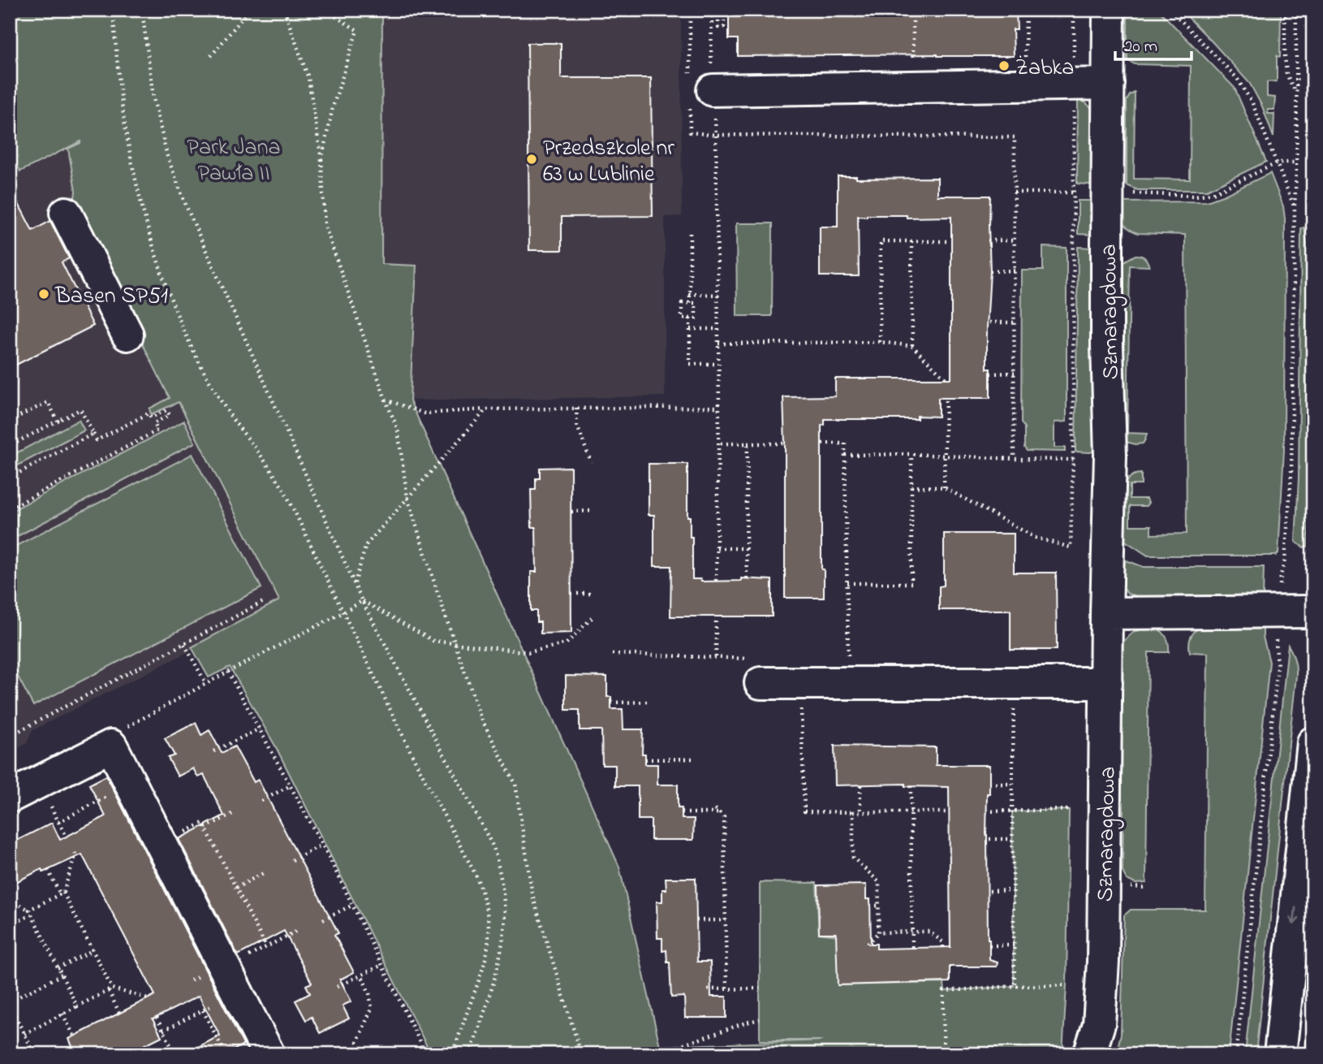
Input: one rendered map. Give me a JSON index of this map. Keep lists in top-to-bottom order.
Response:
{
  "streets": {
    "street": ["Szmaragdowa"]
  },
  "parks": ["Park Jana Pawła II"],
  "places": ["Żabka", "Przedszkole nr 63 w Lublinie", "Basen SP51"],
  "scale_bar": "20 m"
}
